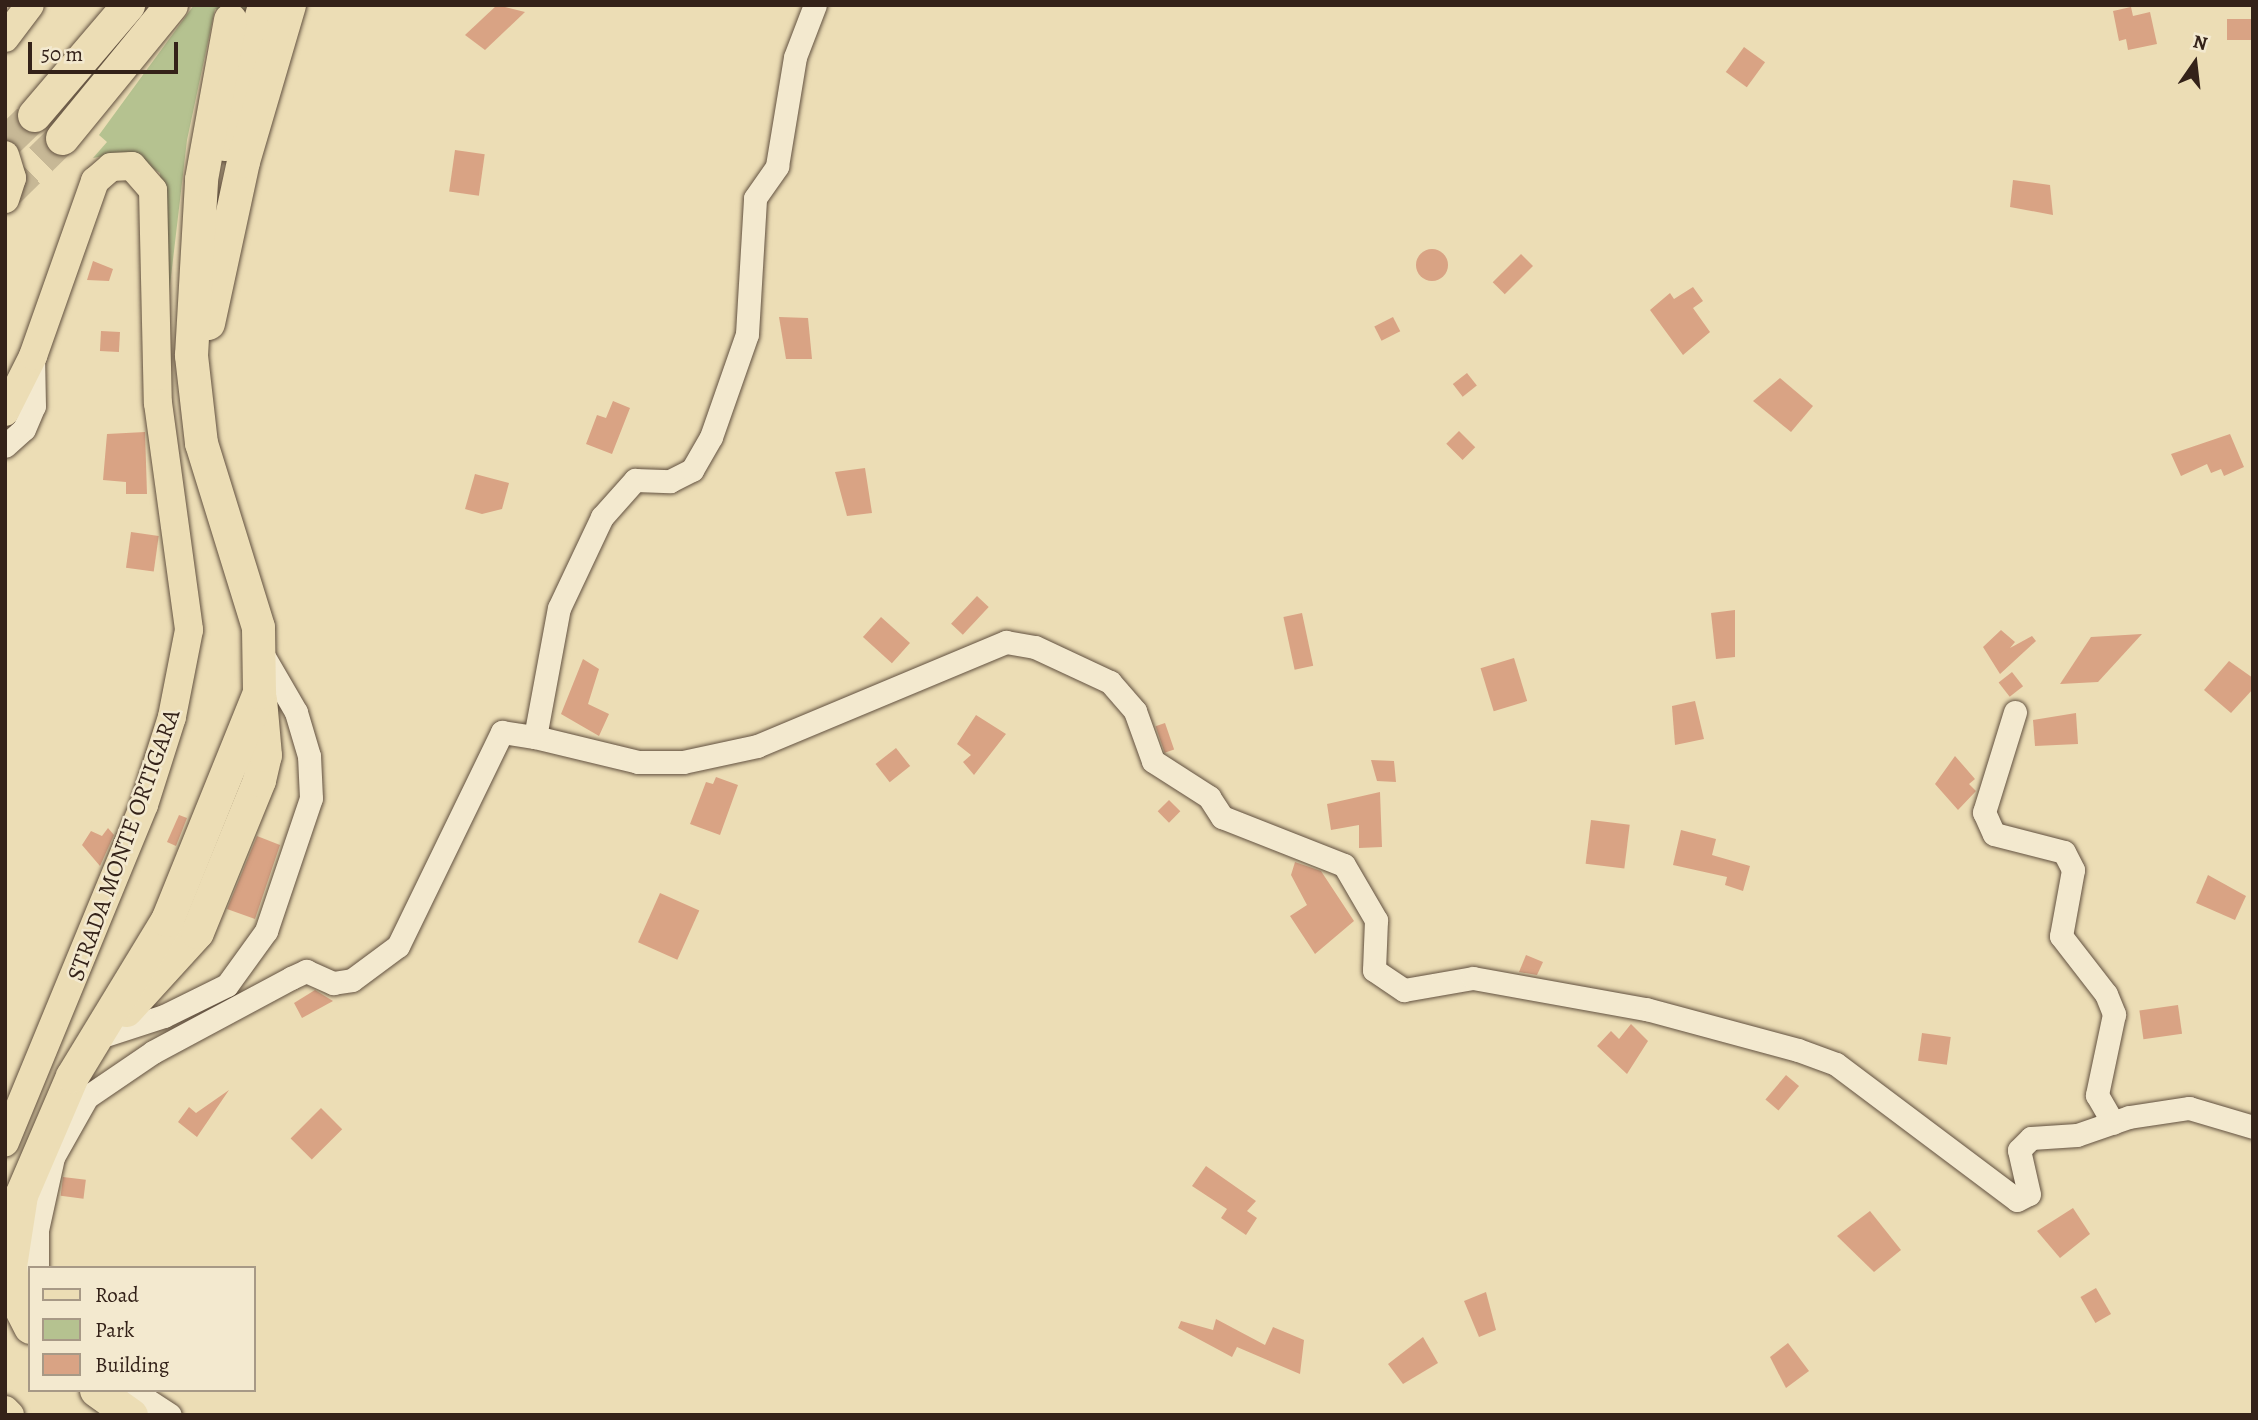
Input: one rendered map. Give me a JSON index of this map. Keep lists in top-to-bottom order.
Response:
{
  "streets": {
    "main road": ["STRADA MONTE ORTIGARA"]
  },
  "legend": ["Road", "Park", "Building"],
  "scale_bar": "50 m",
  "north": "top"
}
